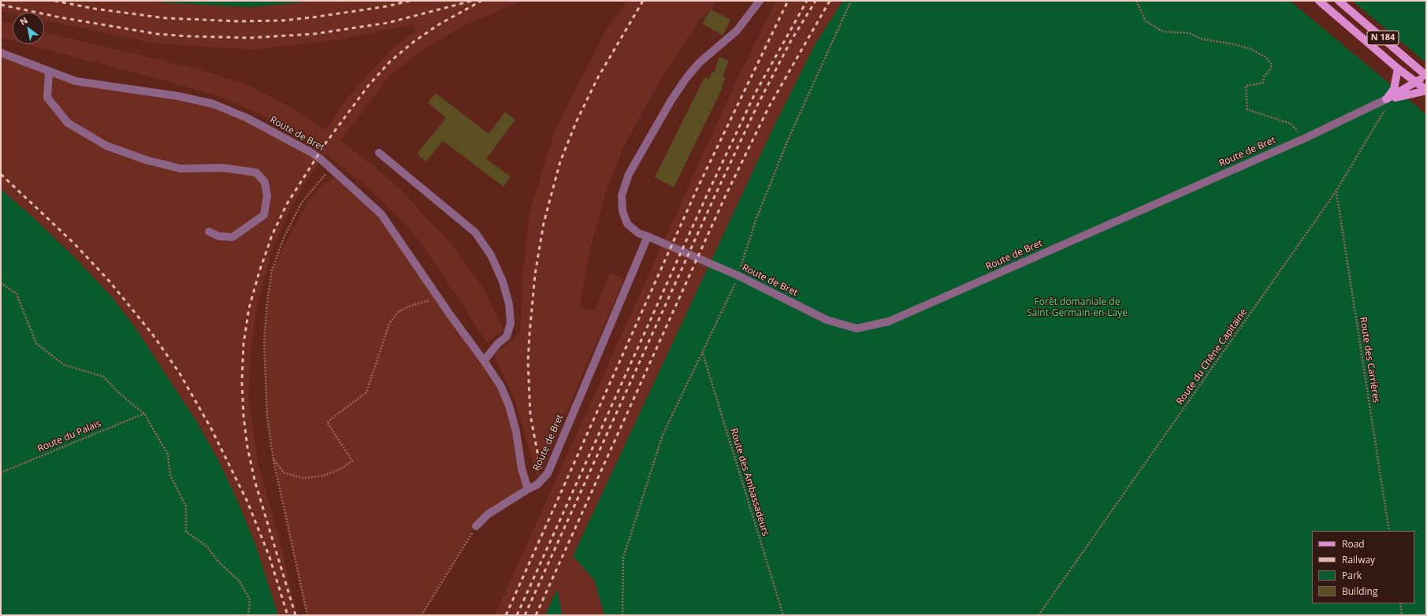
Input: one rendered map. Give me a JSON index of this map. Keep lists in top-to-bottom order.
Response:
{
  "streets": {
    "main road": ["N 184"],
    "lane": ["Route de Bret"],
    "path": [
      "Route du Chêne Capitaine",
      "Route des Carrières",
      "Route du Palais",
      "Route des Ambassadeurs"
    ]
  },
  "crossings": [
    ["Route de Bret", "Route du Chêne Capitaine"],
    ["Route du Chêne Capitaine", "Route des Carrières"]
  ],
  "parks": ["Forêt domaniale de Saint-Germain-en-Laye"],
  "legend": [
    "Road",
    "Railway",
    "Park",
    "Building"
  ],
  "north": "top left"
}
